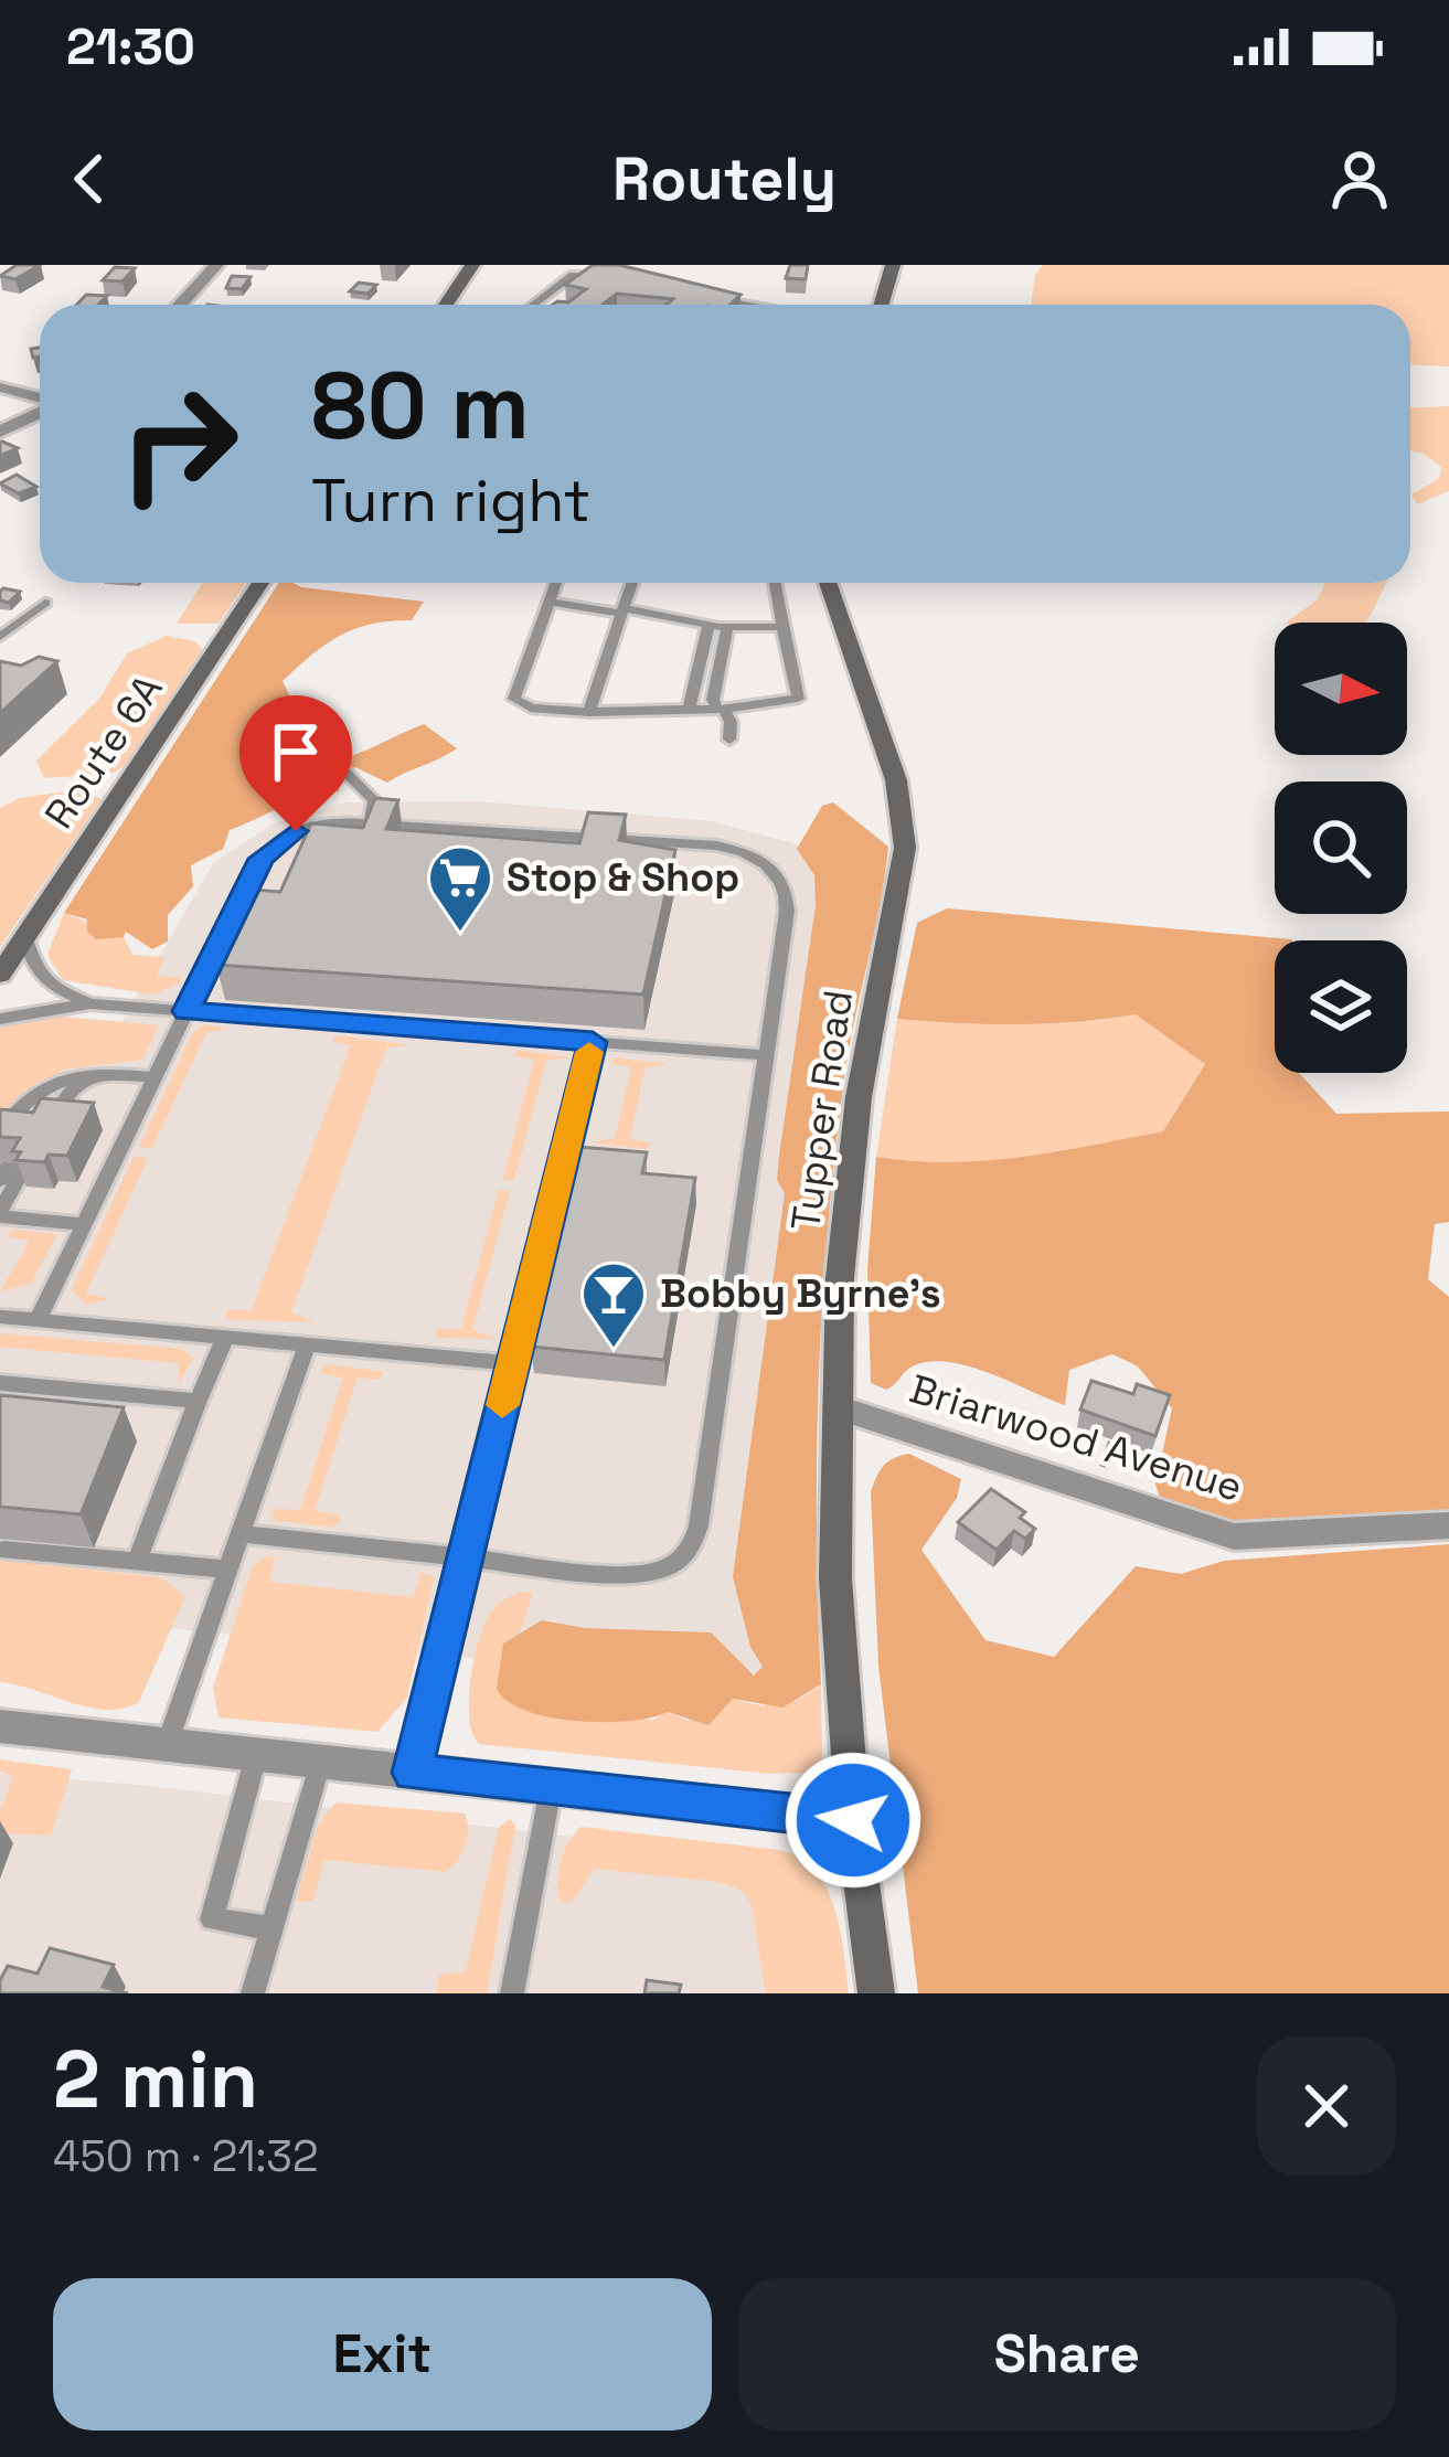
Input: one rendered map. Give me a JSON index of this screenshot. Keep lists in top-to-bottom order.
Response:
{
  "streets": {
    "main road": ["Route 6A", "Tupper Road"],
    "street": ["Briarwood Avenue"]
  },
  "crossings": [
    ["Tupper Road", "Briarwood Avenue"]
  ],
  "places": {
    "supermarket": ["Stop & Shop"],
    "bar": ["Bobby Byrne's"]
  },
  "north": "right",
  "page": {
    "status": "21:30",
    "header": "Routely",
    "turn": ["80 m", "Turn right"],
    "heading": ["2 min", "450 m · 21:32"],
    "buttons": ["Exit", "Share"]
  }
}
